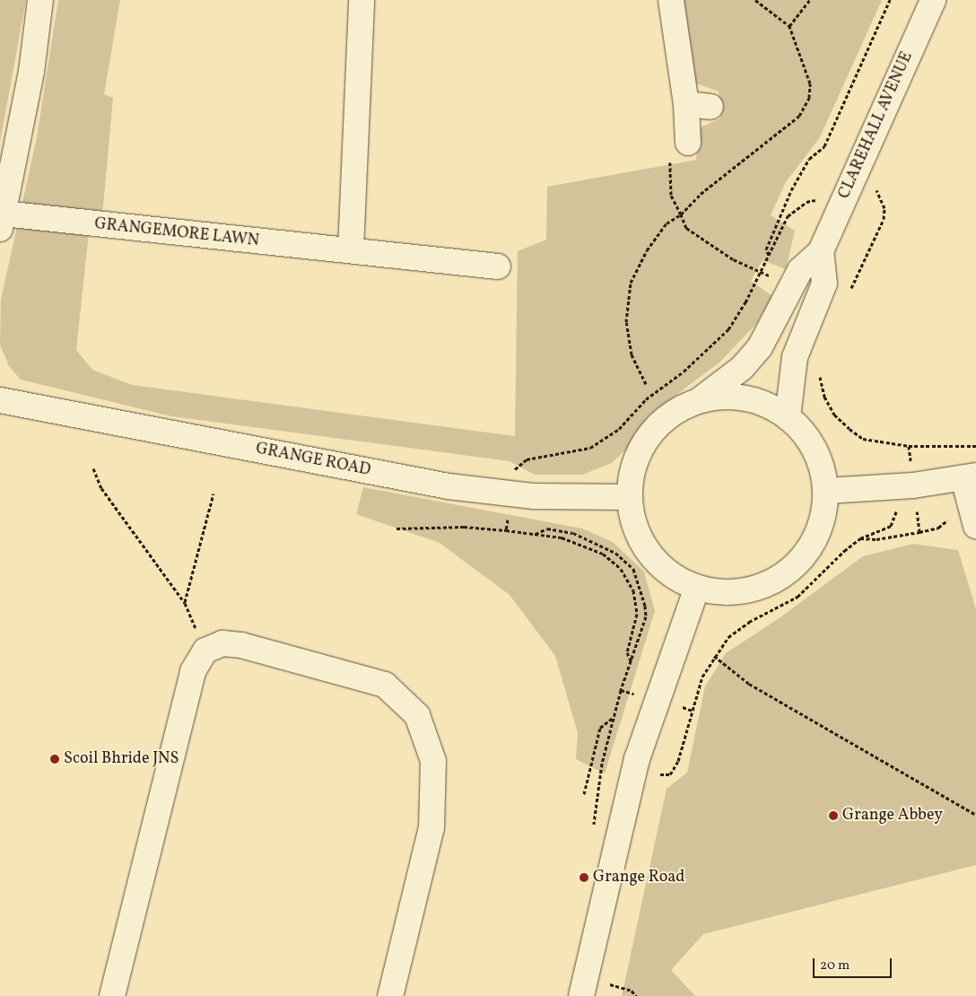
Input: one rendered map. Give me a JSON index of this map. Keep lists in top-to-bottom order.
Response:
{
  "streets": {
    "main road": ["CLAREHALL AVENUE", "GRANGEMORE LAWN", "GRANGE ROAD"]
  },
  "places": ["Scoil Bhride JNS", "Grange Abbey", "Grange Road"],
  "scale_bar": "20 m"
}
